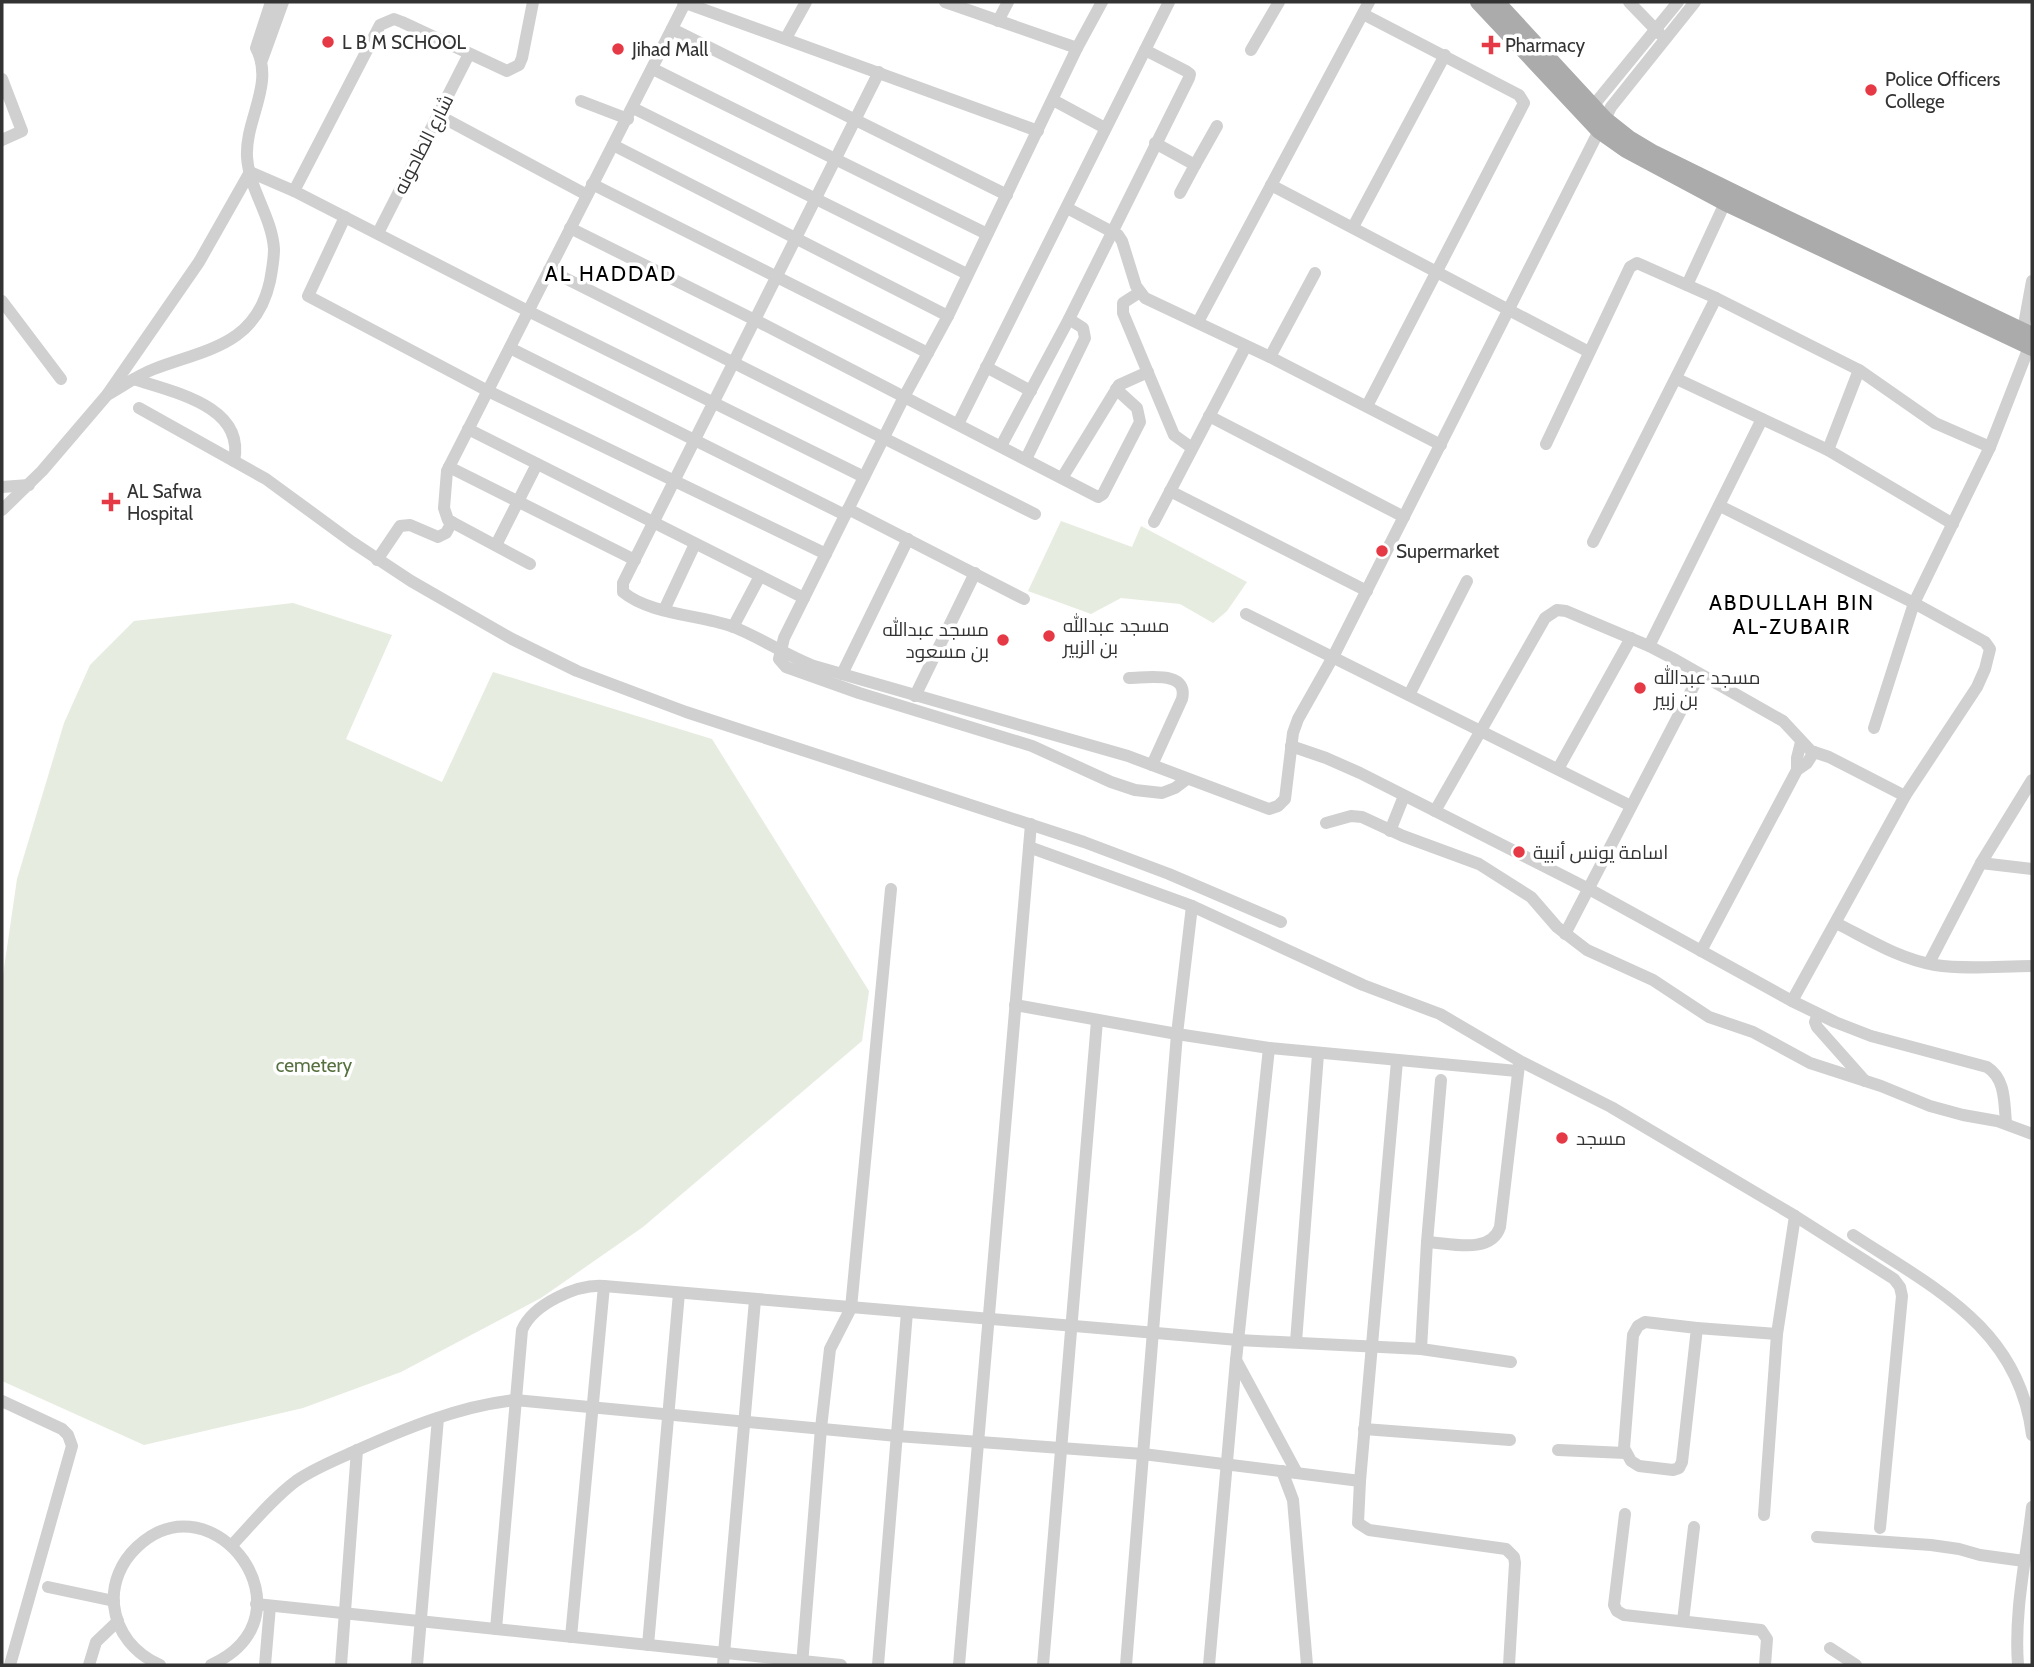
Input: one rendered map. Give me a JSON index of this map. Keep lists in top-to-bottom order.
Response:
{
  "streets": {
    "street": ["شارع الطاحونه"]
  },
  "districts": ["AL HADDAD", "ABDULLAH BIN AL-ZUBAIR"],
  "parks": ["cemetery"],
  "places": {
    "other": [
      "L B M SCHOOL",
      "Jihad Mall",
      "Police Officers College",
      "Supermarket",
      "مسجد عبدالله بن الزبير",
      "مسجد عبدالله بن مسعود",
      "مسجد عبدالله بن زبير",
      "اسامة يونس أنبية",
      "مسجد"
    ],
    "health": ["Pharmacy", "AL Safwa Hospital"]
  }
}
